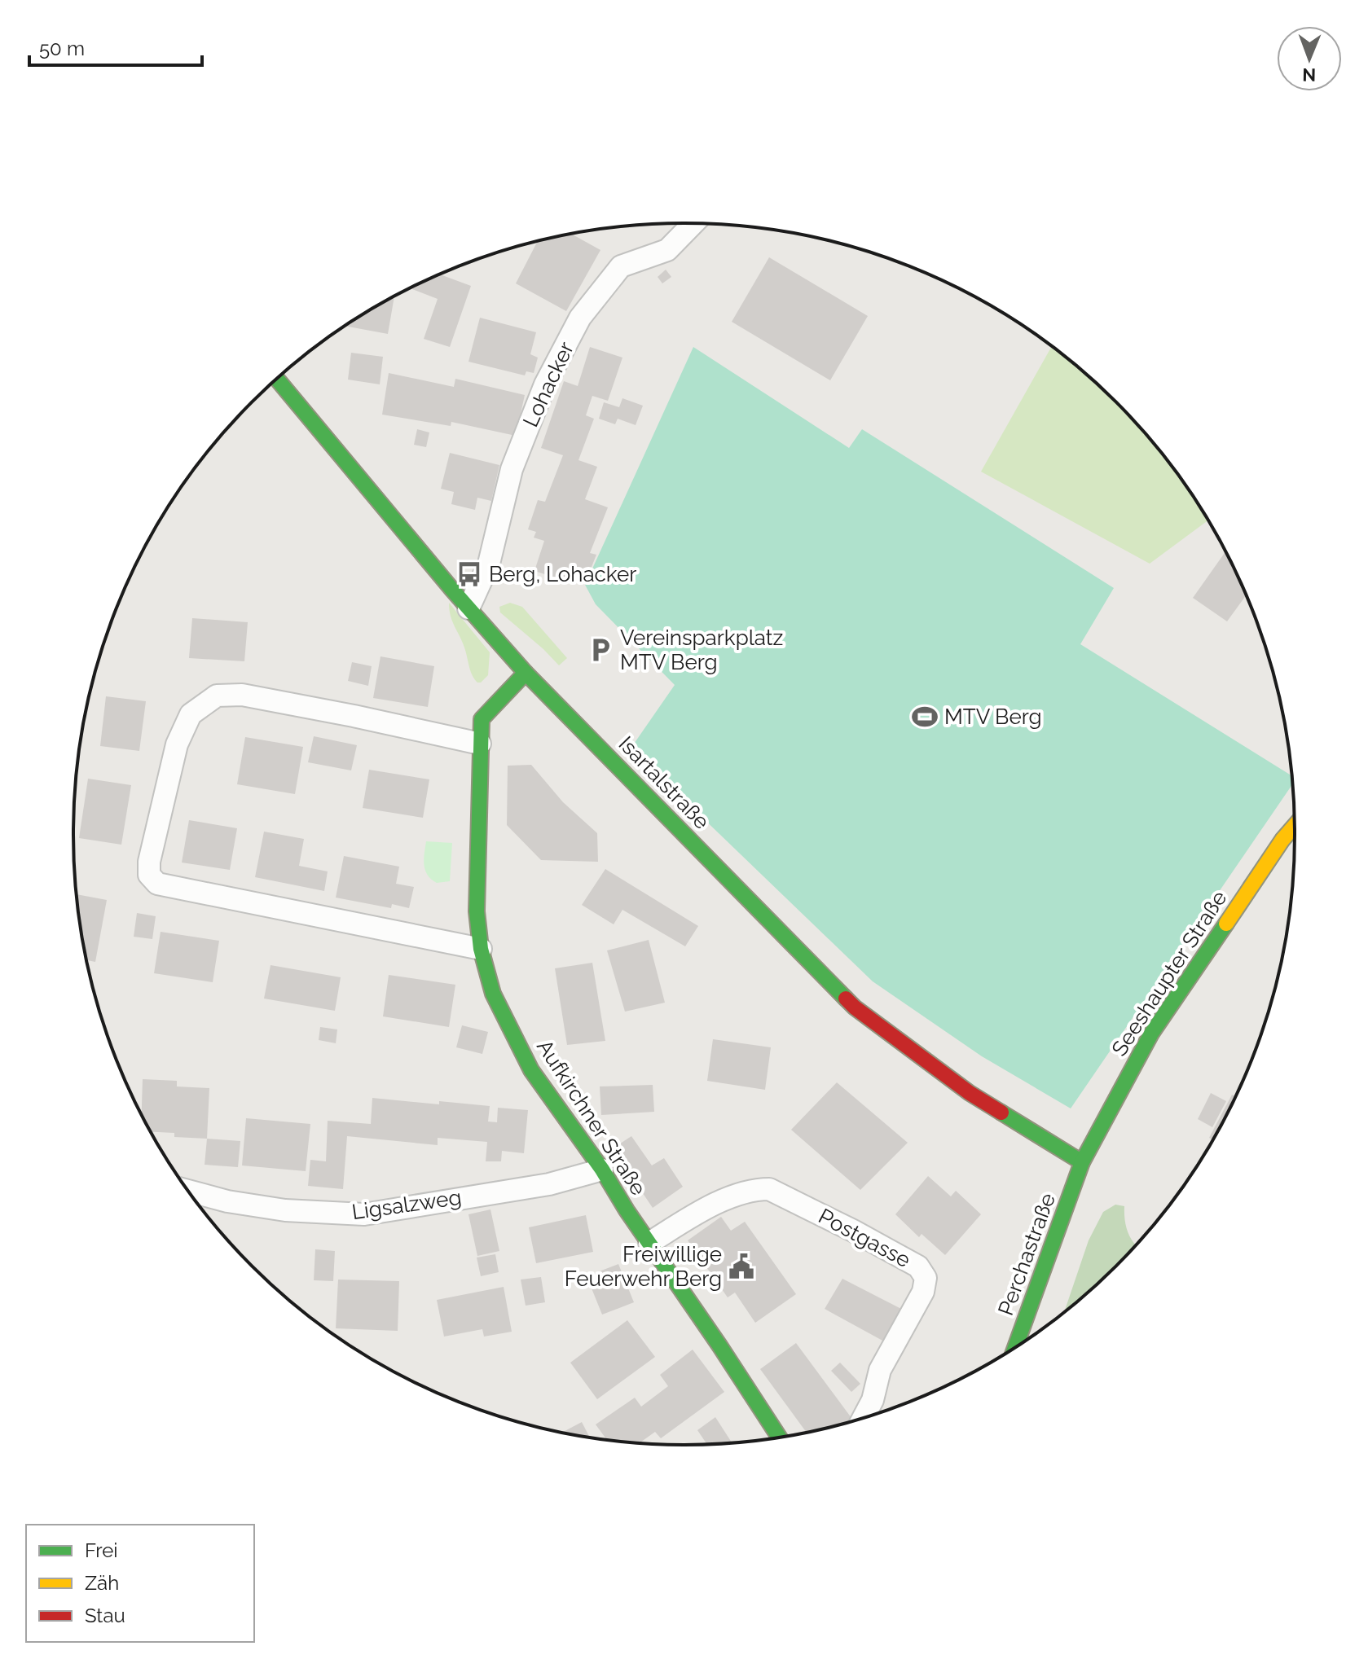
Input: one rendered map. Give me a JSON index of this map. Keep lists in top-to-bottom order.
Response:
{
  "streets": {
    "main road": [
      "Isartalstraße",
      "Seeshaupter Straße",
      "Aufkirchner Straße",
      "Perchastraße"
    ],
    "street": ["Lohacker", "Ligsalzweg", "Postgasse"]
  },
  "crossings": [
    ["Lohacker", "Isartalstraße"],
    ["Isartalstraße", "Seeshaupter Straße"],
    ["Isartalstraße", "Aufkirchner Straße"],
    ["Isartalstraße", "Perchastraße"],
    ["Seeshaupter Straße", "Perchastraße"],
    ["Aufkirchner Straße", "Ligsalzweg"],
    ["Aufkirchner Straße", "Postgasse"]
  ],
  "places": {
    "bus stop": ["Berg, Lohacker"],
    "parking": ["Vereinsparkplatz MTV Berg"],
    "sports": ["MTV Berg"],
    "public building": ["Freiwillige Feuerwehr Berg"]
  },
  "legend": ["Frei", "Zäh", "Stau"],
  "scale_bar": "50 m",
  "north": "bottom"
}
